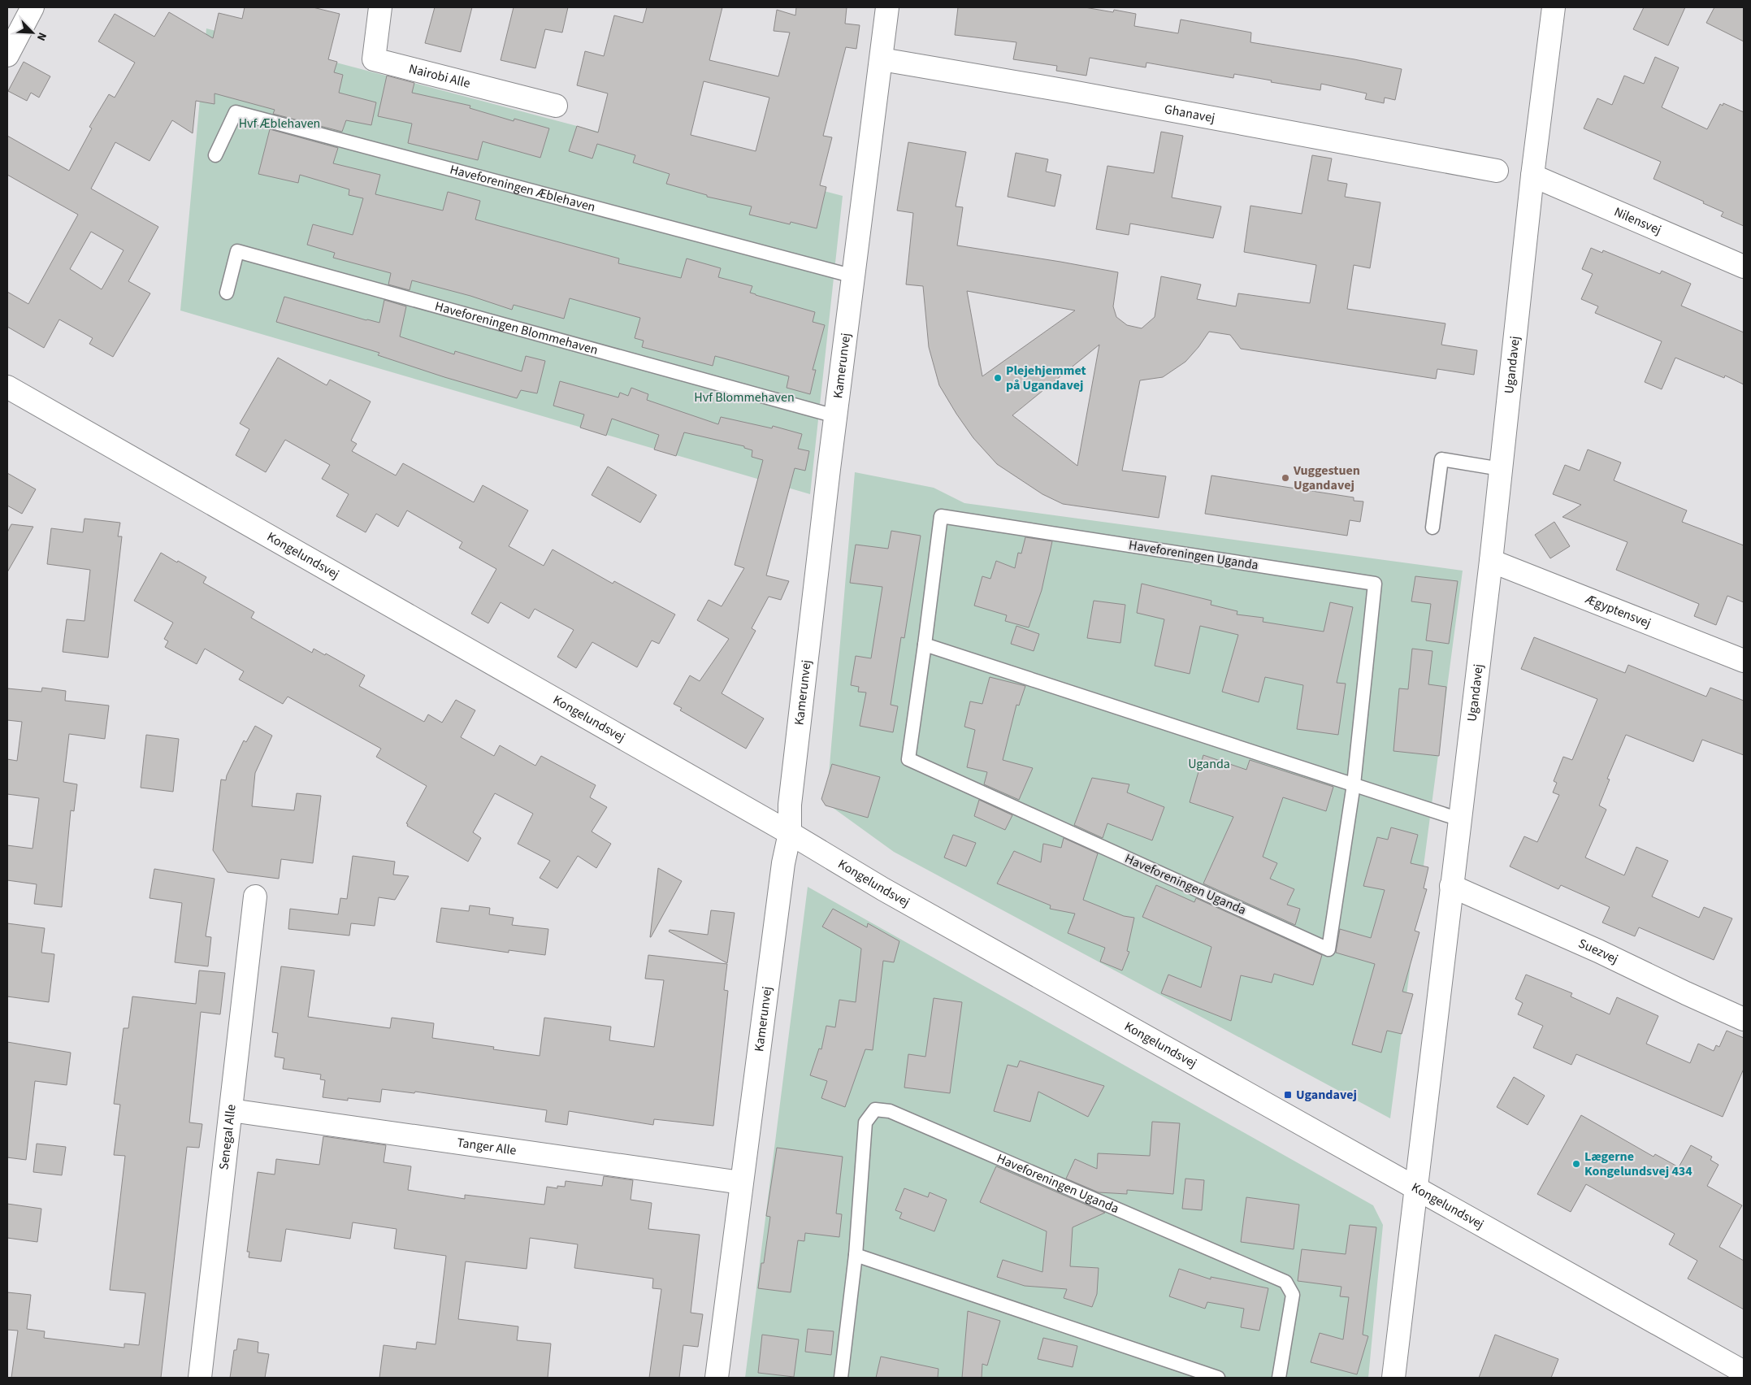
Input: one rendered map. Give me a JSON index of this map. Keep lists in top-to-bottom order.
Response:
{
  "streets": {
    "street": [
      "Nairobi Alle",
      "Ghanavej",
      "Nilensvej",
      "Kamerunvej",
      "Ugandavej",
      "Kongelundsvej",
      "Ægyptensvej",
      "Suezvej",
      "Senegal Alle",
      "Tanger Alle"
    ],
    "lane": ["Haveforeningen Æblehaven", "Haveforeningen Blommehaven", "Haveforeningen Uganda"]
  },
  "crossings": [
    ["Ghanavej", "Kamerunvej"],
    ["Haveforeningen Æblehaven", "Kamerunvej"],
    ["Nilensvej", "Ugandavej"],
    ["Haveforeningen Blommehaven", "Kamerunvej"],
    ["Kamerunvej", "Kongelundsvej"],
    ["Kamerunvej", "Tanger Alle"],
    ["Ugandavej", "Kongelundsvej"],
    ["Ugandavej", "Ægyptensvej"],
    ["Ugandavej", "Suezvej"],
    ["Senegal Alle", "Tanger Alle"]
  ],
  "parks": ["Hvf Æblehaven", "Hvf Blommehaven", "Uganda"],
  "places": {
    "other": ["Plejehjemmet på Ugandavej", "Vuggestuen Ugandavej", "Lægerne Kongelundsvej 434"],
    "transit": ["Ugandavej"]
  },
  "north": "bottom right"
}
